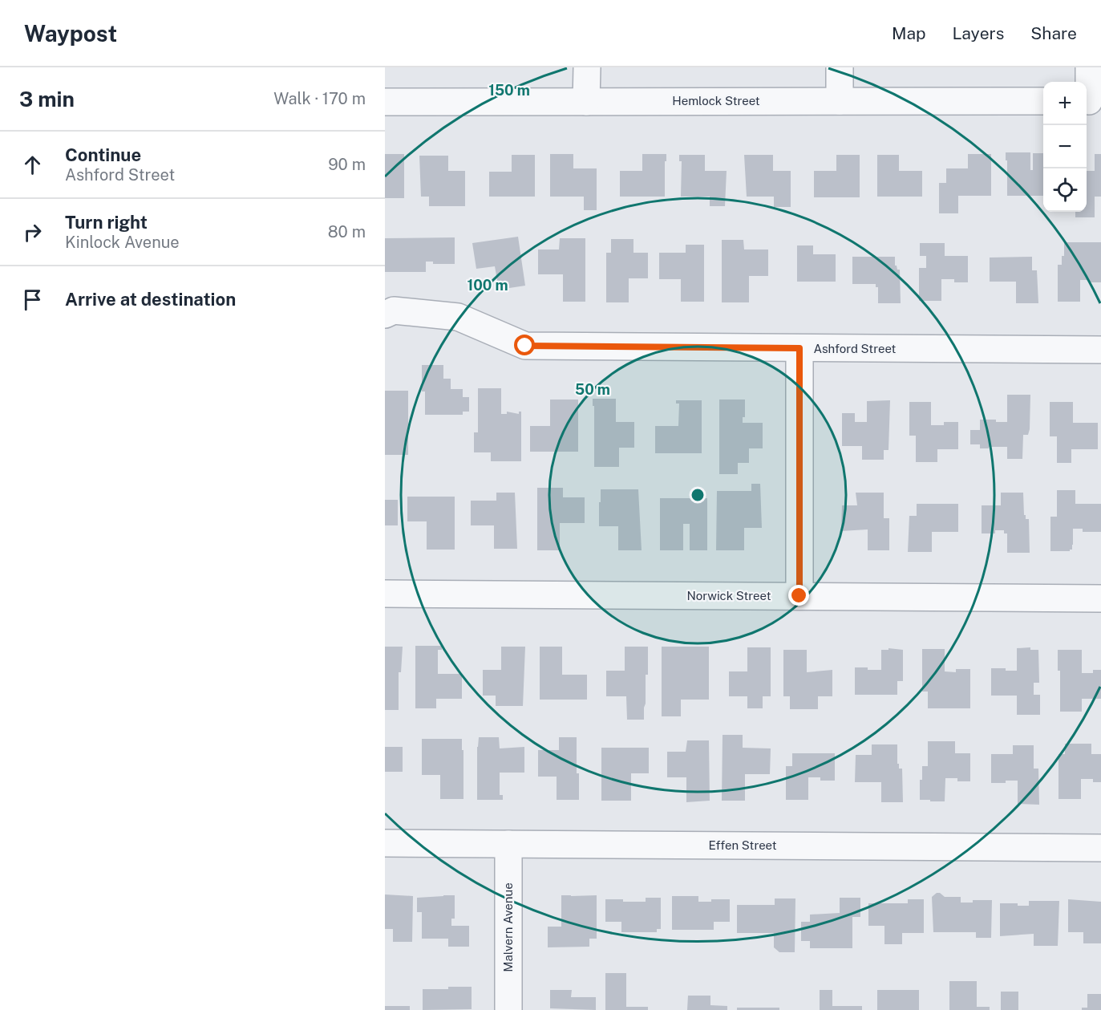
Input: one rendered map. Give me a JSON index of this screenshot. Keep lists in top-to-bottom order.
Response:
{
  "streets": {
    "street": [
      "Hemlock Street",
      "Ashford Street",
      "Norwick Street",
      "Effen Street",
      "Malvern Avenue"
    ]
  },
  "crossings": [
    ["Effen Street", "Malvern Avenue"]
  ],
  "page": {
    "header": "Waypost",
    "nav": ["Map", "Layers", "Share"],
    "heading": ["3 min", "Walk · 170 m"],
    "map_buttons": ["+", "−"],
    "list": [
      ["Continue", "Ashford Street", "90 m"],
      ["Turn right", "Kinlock Avenue", "80 m"],
      "Arrive at destination"
    ]
  },
  "rings": ["150 m", "100 m", "50 m"]
}
